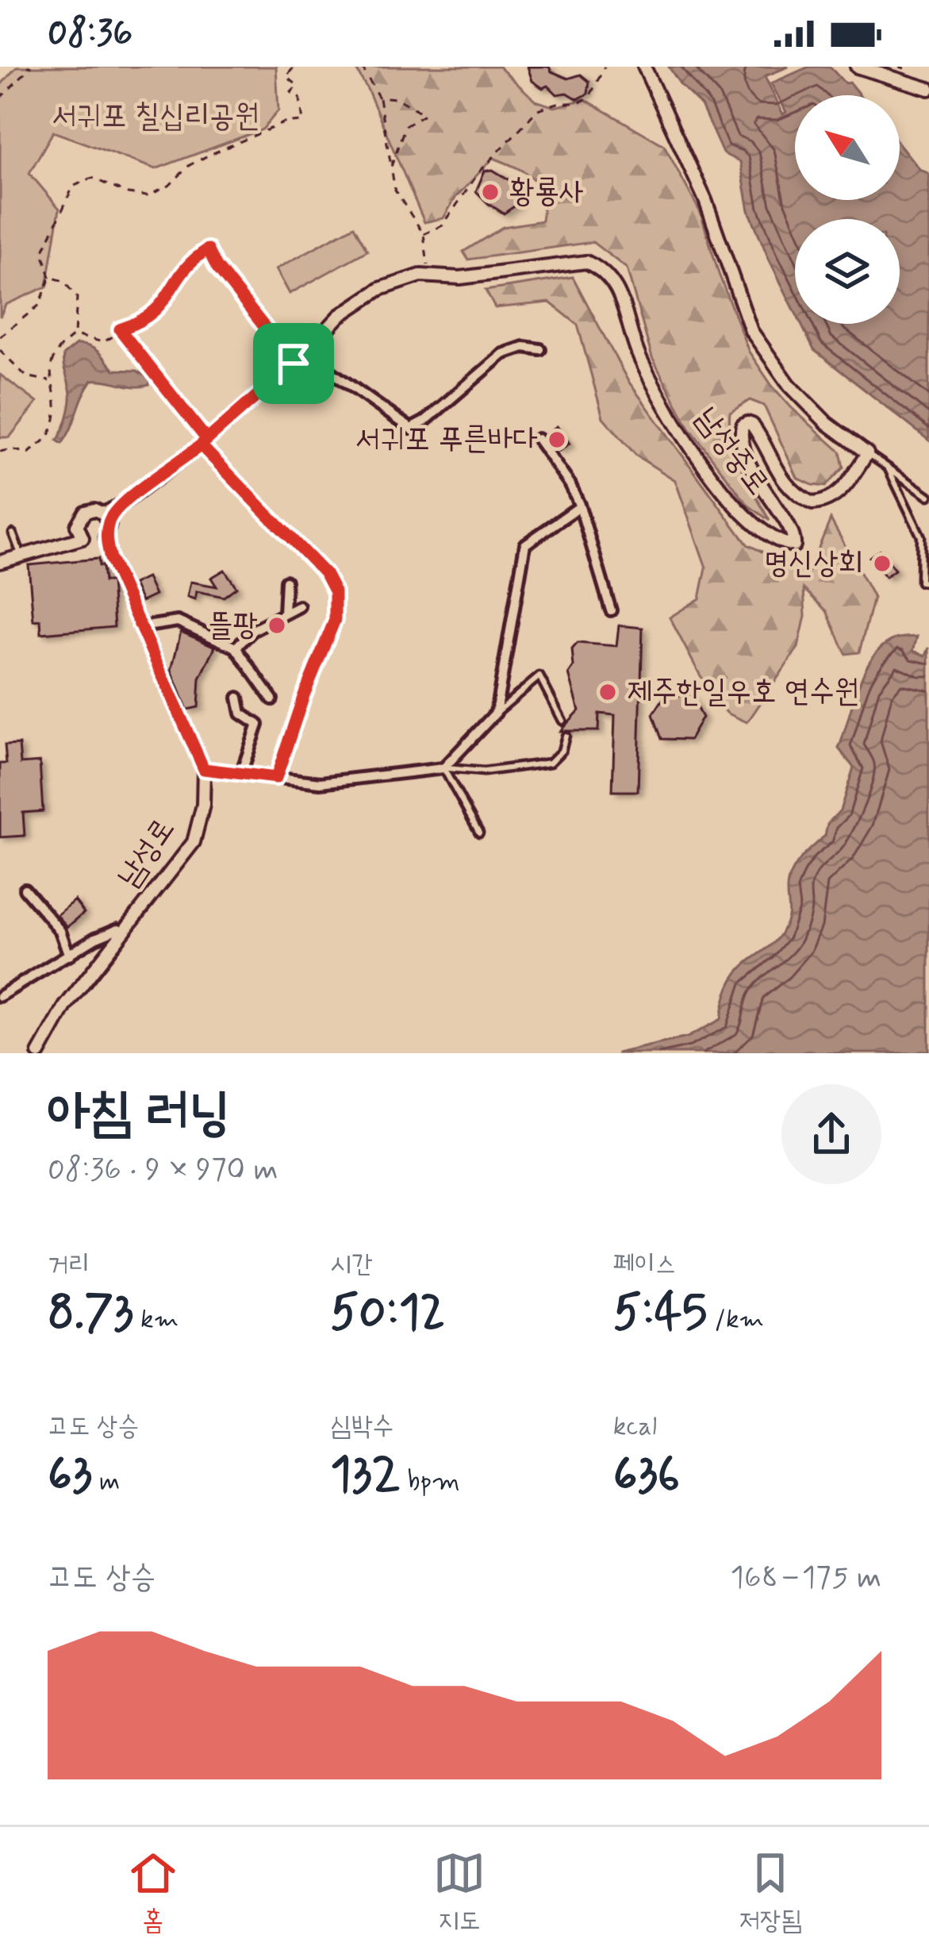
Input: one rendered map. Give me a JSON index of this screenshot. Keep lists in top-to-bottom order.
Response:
{
  "streets": {
    "street": ["남성중로", "남성로"]
  },
  "parks": ["서귀포 칠십리공원"],
  "places": [
    "황룡사",
    "서귀포 푸른바다",
    "명신상회",
    "뜰팡",
    "제주한일우호 연수원"
  ],
  "north": "top left",
  "page": {
    "status": "08:36",
    "heading": ["아침 러닝", "08:36 · 9 × 970 m"],
    "stats": [
      ["거리", "8.73 km"],
      ["시간", "50:12"],
      ["페이스", "5:45 /km"],
      ["고도 상승", "63 m"],
      ["심박수", "132 bpm"],
      ["kcal", "636"]
    ],
    "chart": ["고도 상승", "168–175 m"],
    "tabs": ["홈", "지도", "저장됨"]
  }
}
